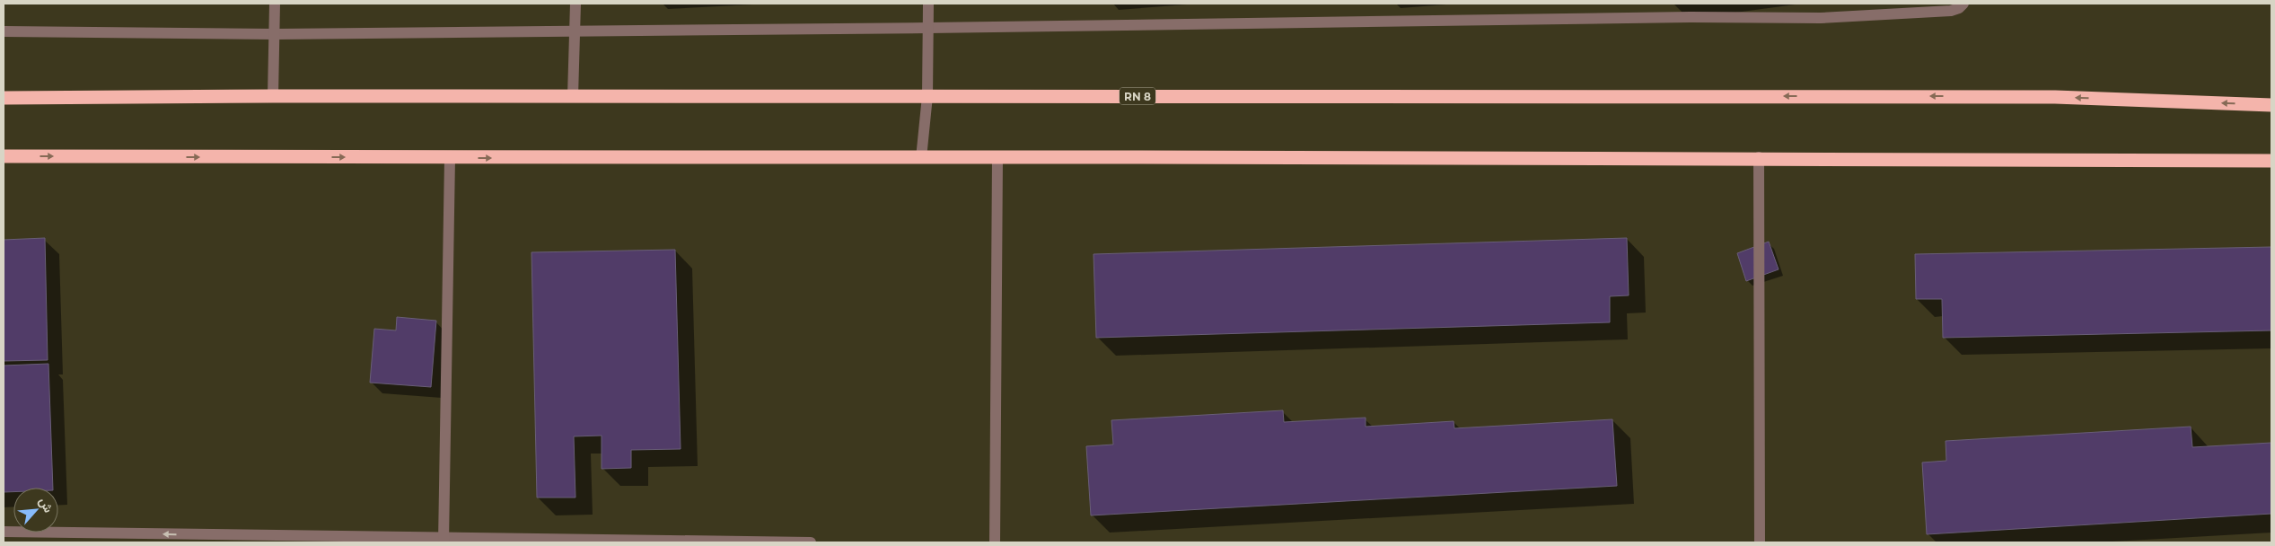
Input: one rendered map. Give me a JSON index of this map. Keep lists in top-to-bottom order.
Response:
{
  "streets": {
    "highway": ["RN 8"]
  },
  "north": "top right"
}
